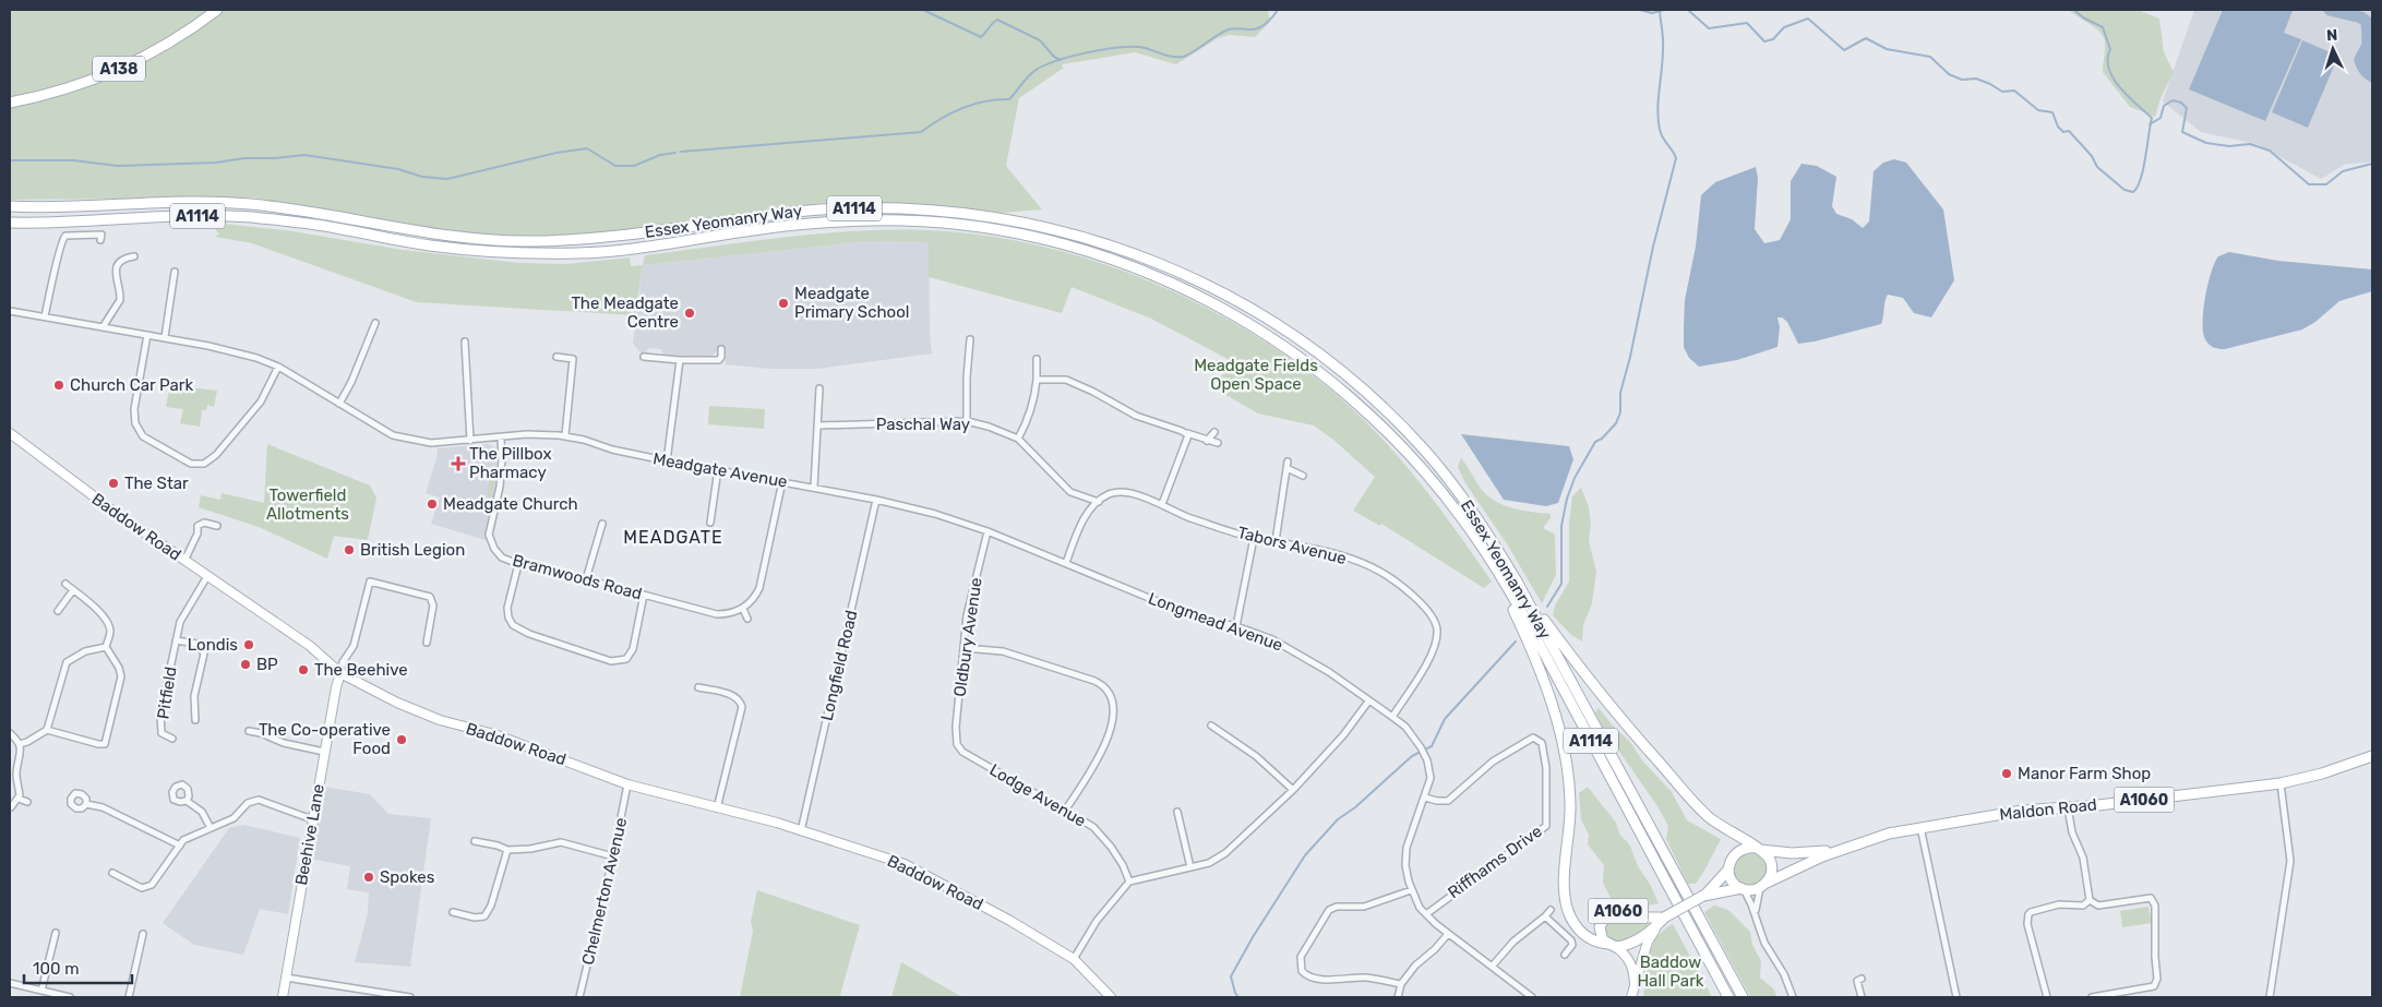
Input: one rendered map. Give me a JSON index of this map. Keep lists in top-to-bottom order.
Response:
{
  "streets": {
    "main road": [
      "A138",
      "A1114",
      "Essex Yeomanry Way",
      "A1060",
      "Maldon Road"
    ],
    "street": [
      "Paschal Way",
      "Meadgate Avenue",
      "Baddow Road",
      "Tabors Avenue",
      "Bramwoods Road",
      "Longmead Avenue",
      "Oldbury Avenue",
      "Longfield Road",
      "Pitfield",
      "Lodge Avenue",
      "Beehive Lane",
      "Riffhams Drive",
      "Chelmerton Avenue"
    ]
  },
  "crossings": [
    ["A1114", "Essex Yeomanry Way"],
    ["A1114", "A1060"],
    ["Essex Yeomanry Way", "A1060"],
    ["Paschal Way", "Tabors Avenue"],
    ["Meadgate Avenue", "Bramwoods Road"],
    ["Meadgate Avenue", "Longmead Avenue"],
    ["Meadgate Avenue", "Longfield Road"],
    ["Baddow Road", "Longfield Road"],
    ["Baddow Road", "Pitfield"],
    ["Baddow Road", "Beehive Lane"],
    ["Baddow Road", "Chelmerton Avenue"],
    ["Tabors Avenue", "Longmead Avenue"],
    ["Longmead Avenue", "Oldbury Avenue"],
    ["Longmead Avenue", "Longfield Road"],
    ["Longmead Avenue", "Riffhams Drive"],
    ["Oldbury Avenue", "Lodge Avenue"],
    ["A1060", "Maldon Road"]
  ],
  "districts": ["MEADGATE"],
  "parks": ["Meadgate Fields Open Space", "Towerfield Allotments", "Baddow Hall Park"],
  "places": {
    "other": [
      "Meadgate Primary School",
      "The Meadgate Centre",
      "Church Car Park",
      "The Star",
      "Meadgate Church",
      "British Legion",
      "Londis",
      "BP",
      "The Beehive",
      "The Co-operative Food",
      "Manor Farm Shop",
      "Spokes"
    ],
    "health": ["The Pillbox Pharmacy"]
  },
  "scale_bar": "100 m",
  "north": "top"
}
